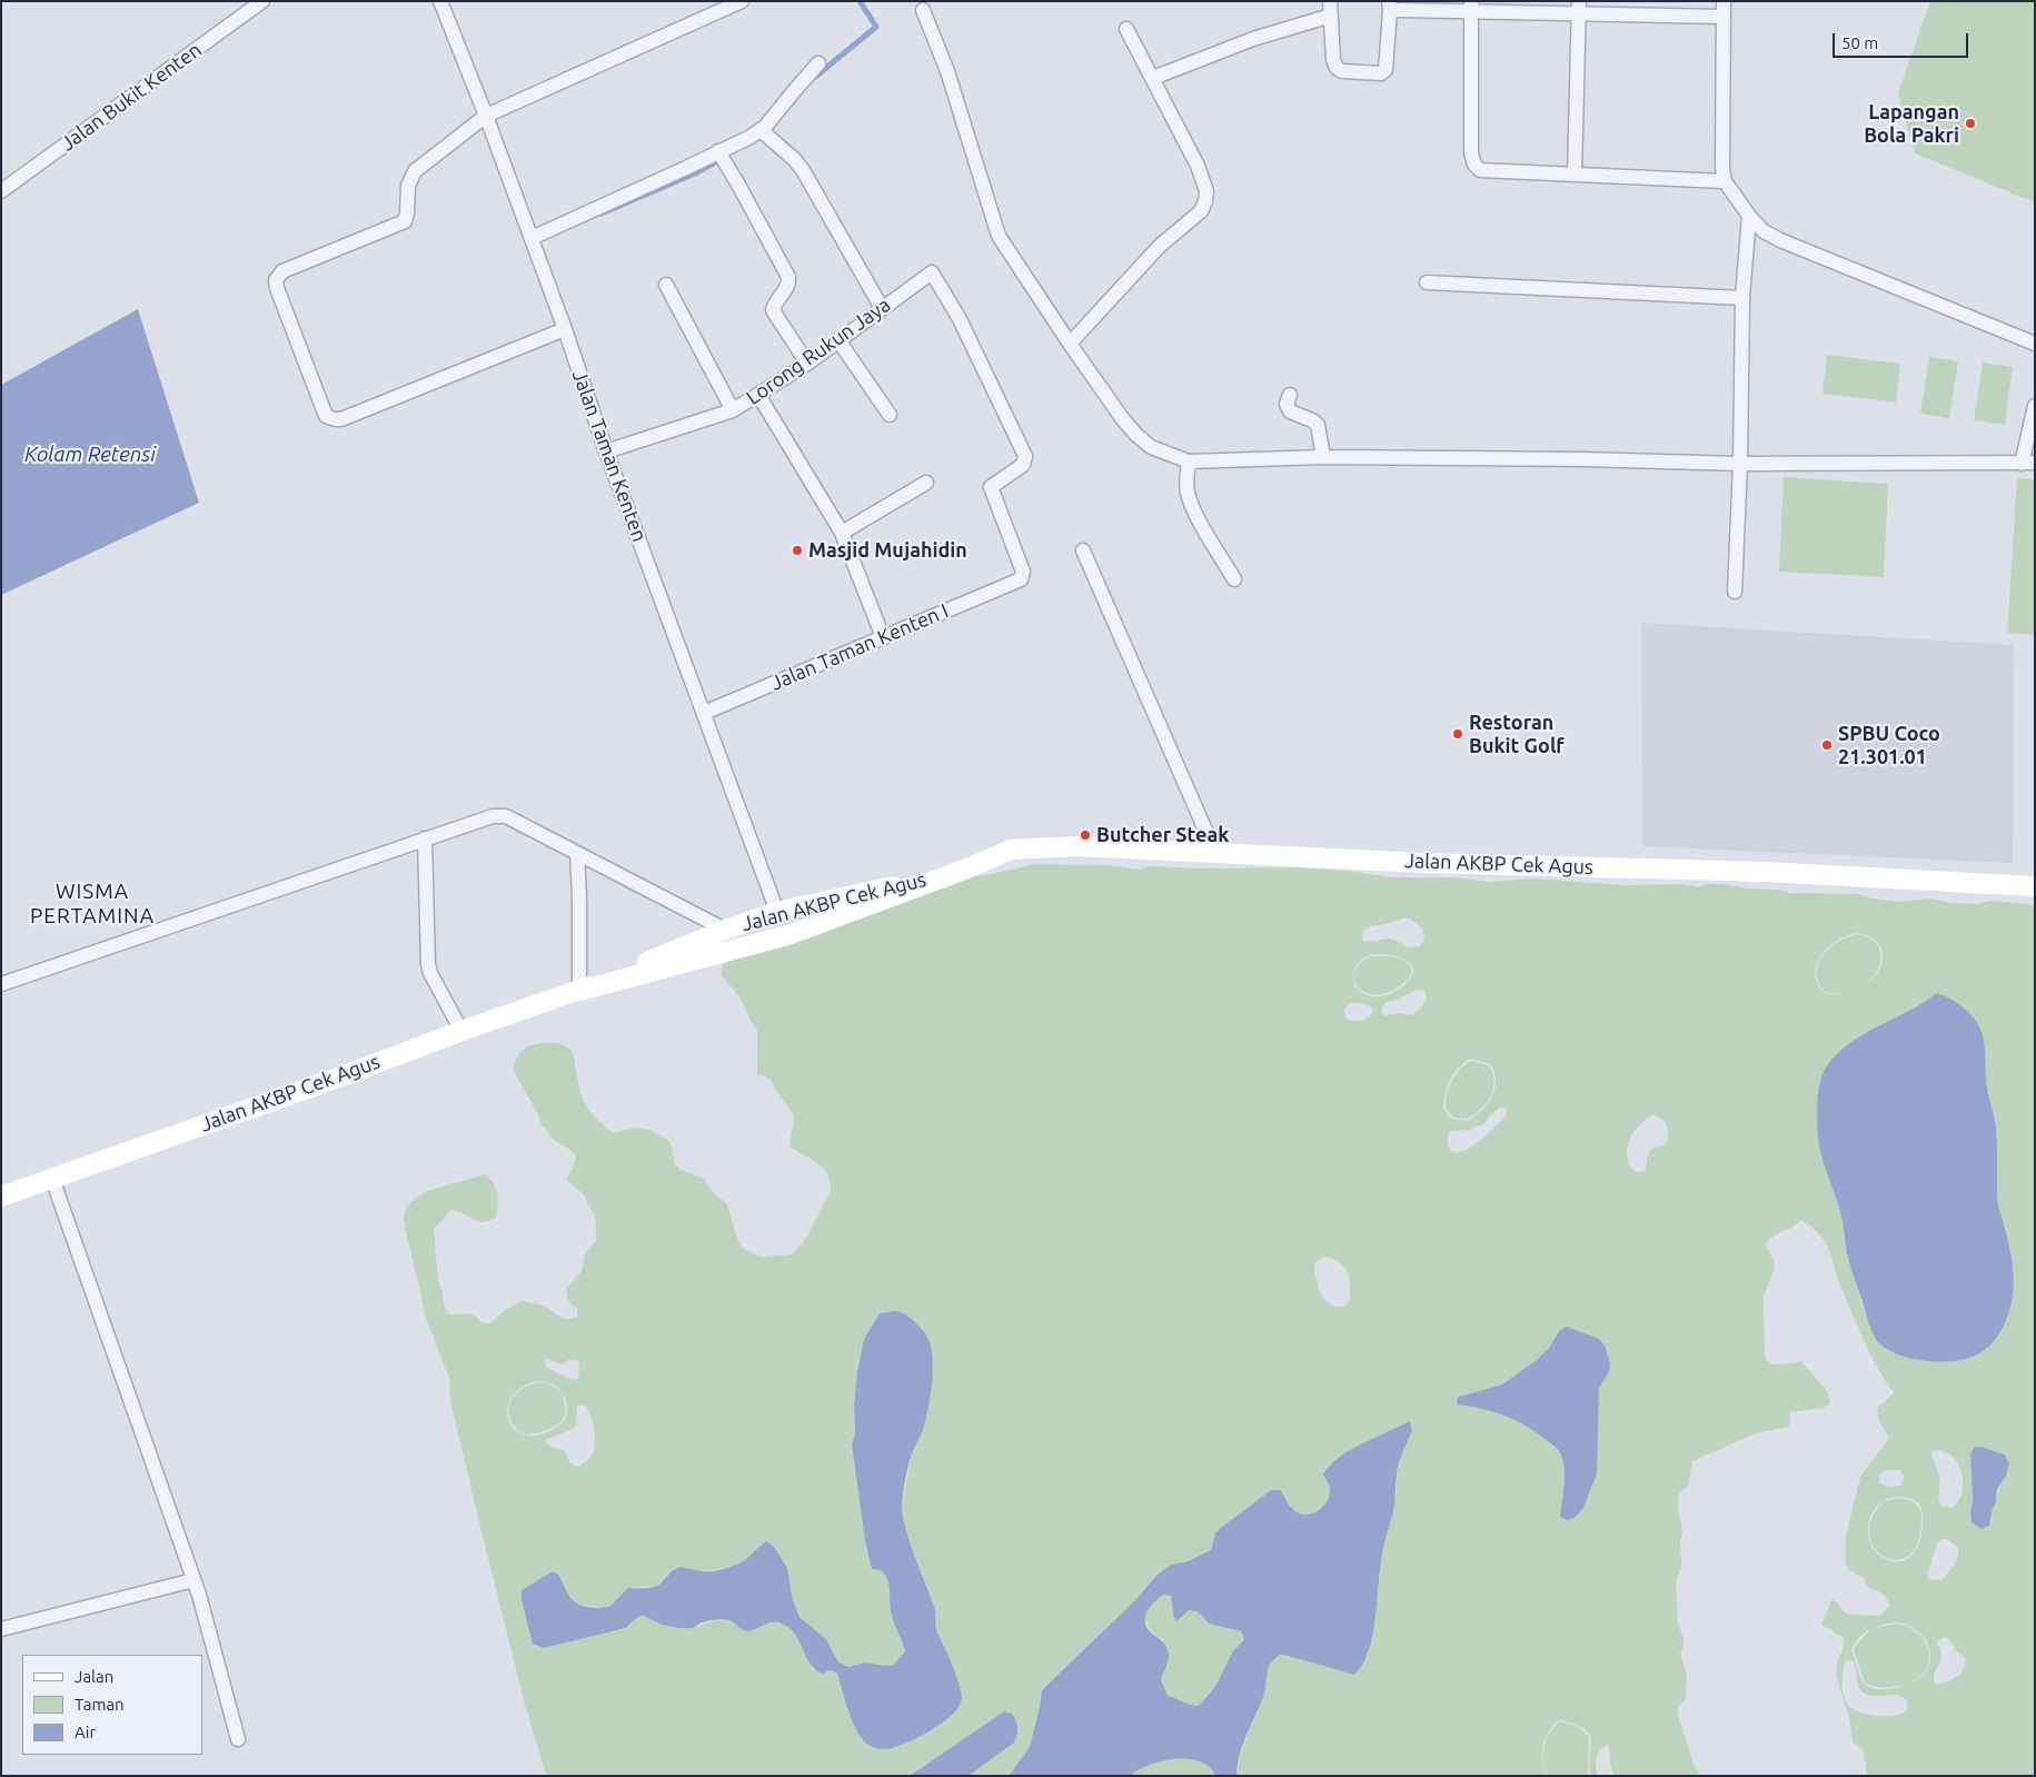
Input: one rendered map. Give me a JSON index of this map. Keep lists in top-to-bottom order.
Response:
{
  "streets": {
    "main road": ["Jalan AKBP Cek Agus"],
    "street": [
      "Jalan Bukit Kenten",
      "Lorong Rukun Jaya",
      "Jalan Taman Kenten",
      "Jalan Taman Kenten I"
    ]
  },
  "crossings": [
    ["Lorong Rukun Jaya", "Jalan Taman Kenten"],
    ["Lorong Rukun Jaya", "Jalan Taman Kenten I"],
    ["Jalan Taman Kenten", "Jalan Taman Kenten I"],
    ["Jalan Taman Kenten", "Jalan AKBP Cek Agus"]
  ],
  "districts": ["WISMA PERTAMINA"],
  "water": ["Kolam Retensi"],
  "places": [
    "Lapangan Bola Pakri",
    "Masjid Mujahidin",
    "Restoran Bukit Golf",
    "SPBU Coco 21.301.01",
    "Butcher Steak"
  ],
  "legend": ["Jalan", "Taman", "Air"],
  "scale_bar": "50 m"
}
